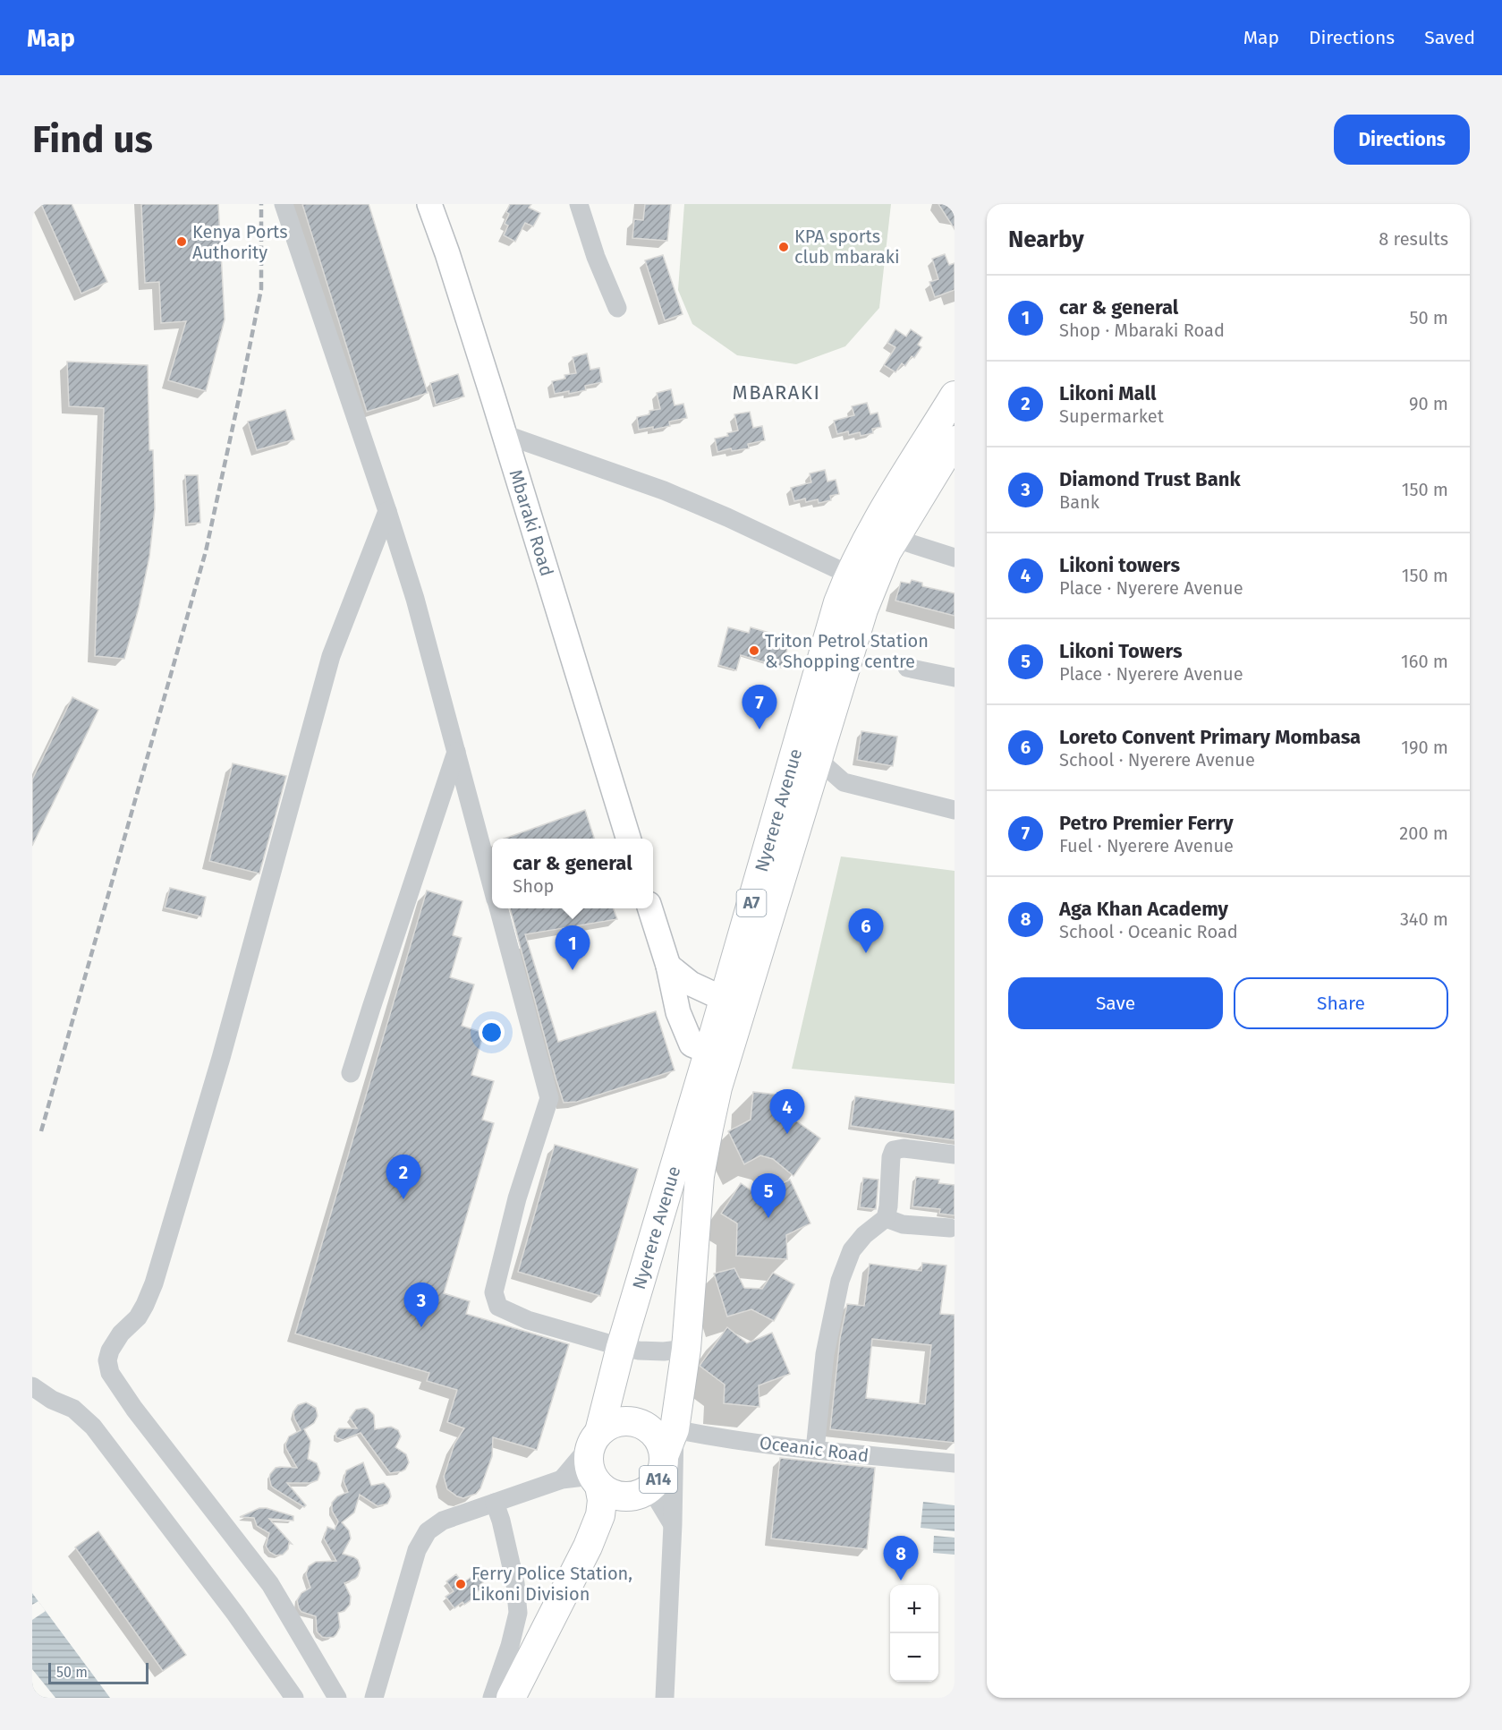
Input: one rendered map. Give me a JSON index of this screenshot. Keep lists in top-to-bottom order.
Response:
{
  "streets": {
    "highway": ["Nyerere Avenue", "A7", "A14"],
    "main road": ["Mbaraki Road"],
    "street": ["Oceanic Road"]
  },
  "crossings": [
    ["Nyerere Avenue", "Oceanic Road"],
    ["Nyerere Avenue", "A14"]
  ],
  "districts": ["MBARAKI"],
  "places": [
    "Kenya Ports Authority",
    "KPA sports club mbaraki",
    "Triton Petrol Station & Shopping centre",
    "Ferry Police Station, Likoni Division"
  ],
  "scale_bar": "50 m",
  "page": {
    "header": "Map",
    "nav": ["Map", "Directions", "Saved"],
    "buttons": [
      "Directions",
      ["Save", "Share"]
    ],
    "title": "Find us",
    "heading": ["Nearby", "8 results"],
    "list": [
      {
        "mark": "1",
        "name": "car & general",
        "note": "Shop · Mbaraki Road",
        "value": "50 m"
      },
      {
        "mark": "2",
        "name": "Likoni Mall",
        "note": "Supermarket",
        "value": "90 m"
      },
      {
        "mark": "3",
        "name": "Diamond Trust Bank",
        "note": "Bank",
        "value": "150 m"
      },
      {
        "mark": "4",
        "name": "Likoni towers",
        "note": "Place · Nyerere Avenue",
        "value": "150 m"
      },
      {
        "mark": "5",
        "name": "Likoni Towers",
        "note": "Place · Nyerere Avenue",
        "value": "160 m"
      },
      {
        "mark": "6",
        "name": "Loreto Convent Primary Mombasa",
        "note": "School · Nyerere Avenue",
        "value": "190 m"
      },
      {
        "mark": "7",
        "name": "Petro Premier Ferry",
        "note": "Fuel · Nyerere Avenue",
        "value": "200 m"
      },
      {
        "mark": "8",
        "name": "Aga Khan Academy",
        "note": "School · Oceanic Road",
        "value": "340 m"
      }
    ],
    "pins": [
      "7",
      "6",
      "1",
      "4",
      "2",
      "5",
      "3",
      "8"
    ],
    "popup": ["car & general", "Shop"],
    "map_buttons": ["+", "−"],
    "scale": "50 m"
  }
}
